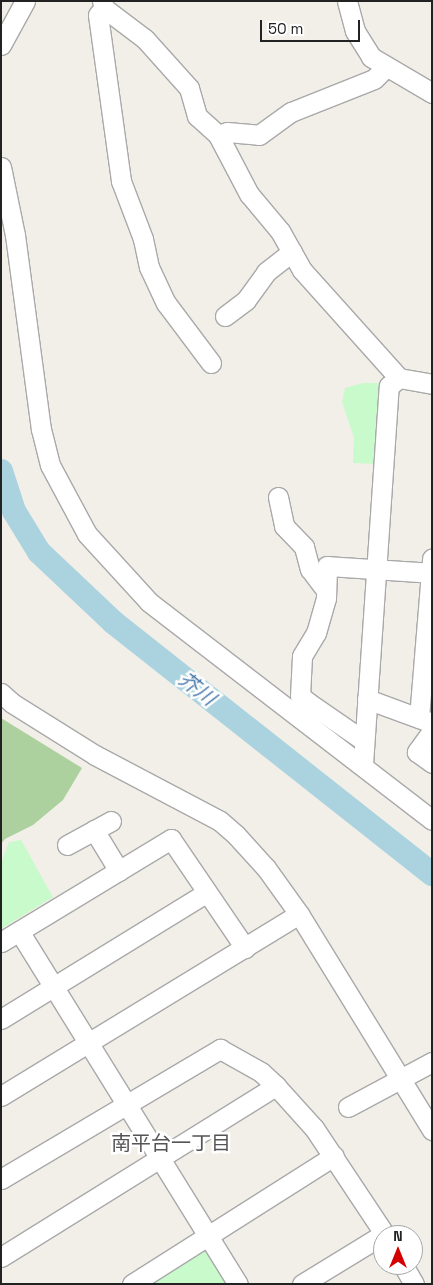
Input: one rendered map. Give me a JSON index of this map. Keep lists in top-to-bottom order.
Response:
{
  "districts": ["南平台一丁目"],
  "water": ["芥川"],
  "scale_bar": "50 m",
  "north": "top"
}
